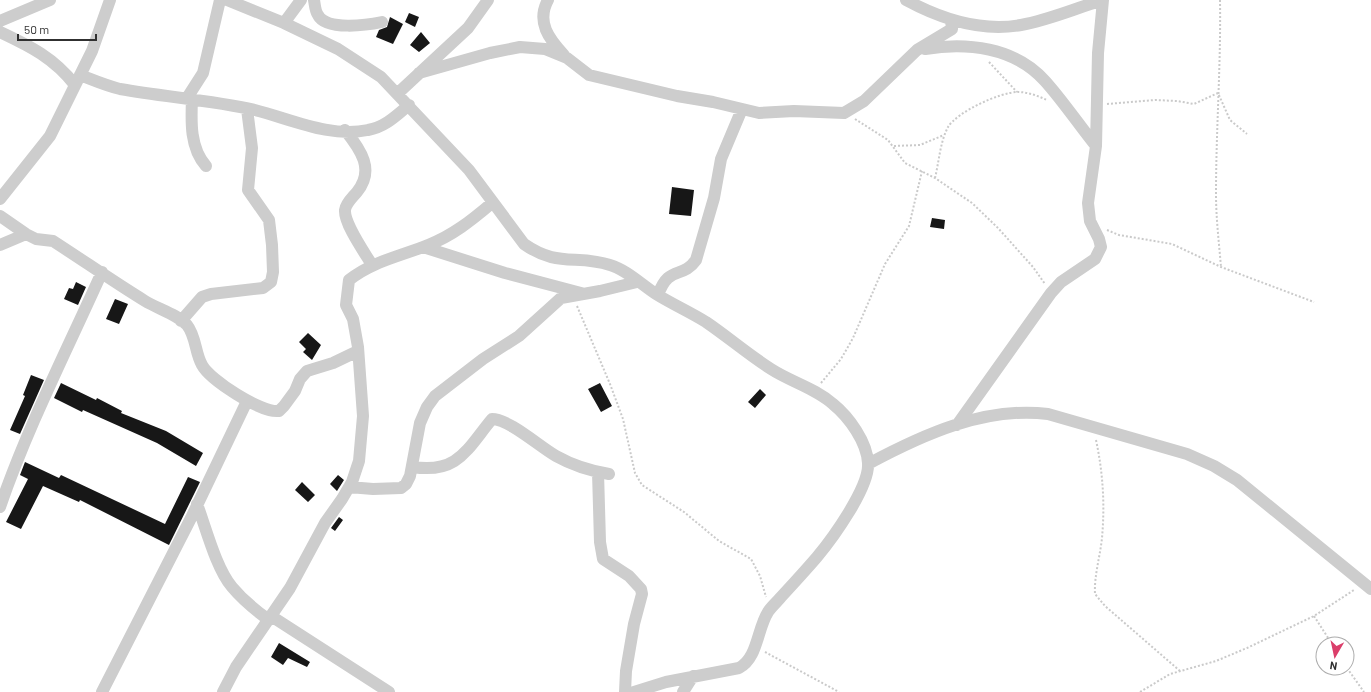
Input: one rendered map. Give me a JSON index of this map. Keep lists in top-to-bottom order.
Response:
{
  "scale_bar": "50 m",
  "north": "bottom"
}
